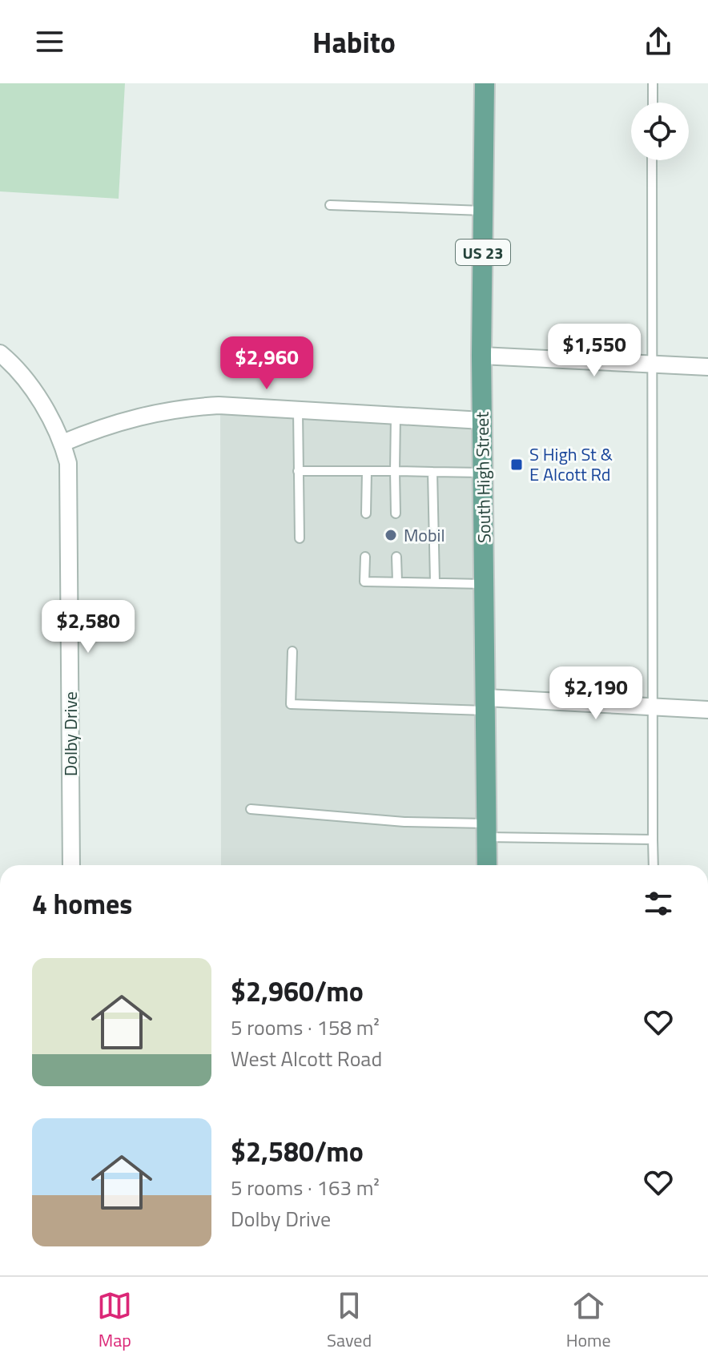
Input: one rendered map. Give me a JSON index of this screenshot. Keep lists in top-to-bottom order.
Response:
{
  "streets": {
    "main road": ["US 23", "South High Street"],
    "street": ["Dolby Drive"]
  },
  "places": {
    "transit": ["S High St & E Alcott Rd"],
    "other": ["Mobil"]
  },
  "page": {
    "header": "Habito",
    "price": [
      "$1,550",
      "$2,960",
      "$2,580",
      "$2,190"
    ],
    "heading": "4 homes",
    "list": [
      {
        "name": "$2,960/mo",
        "note": "5 rooms · 158 m² · West Alcott Road"
      },
      {
        "name": "$2,580/mo",
        "note": "5 rooms · 163 m² · Dolby Drive"
      }
    ],
    "tabs": ["Map", "Saved", "Home"]
  }
}
